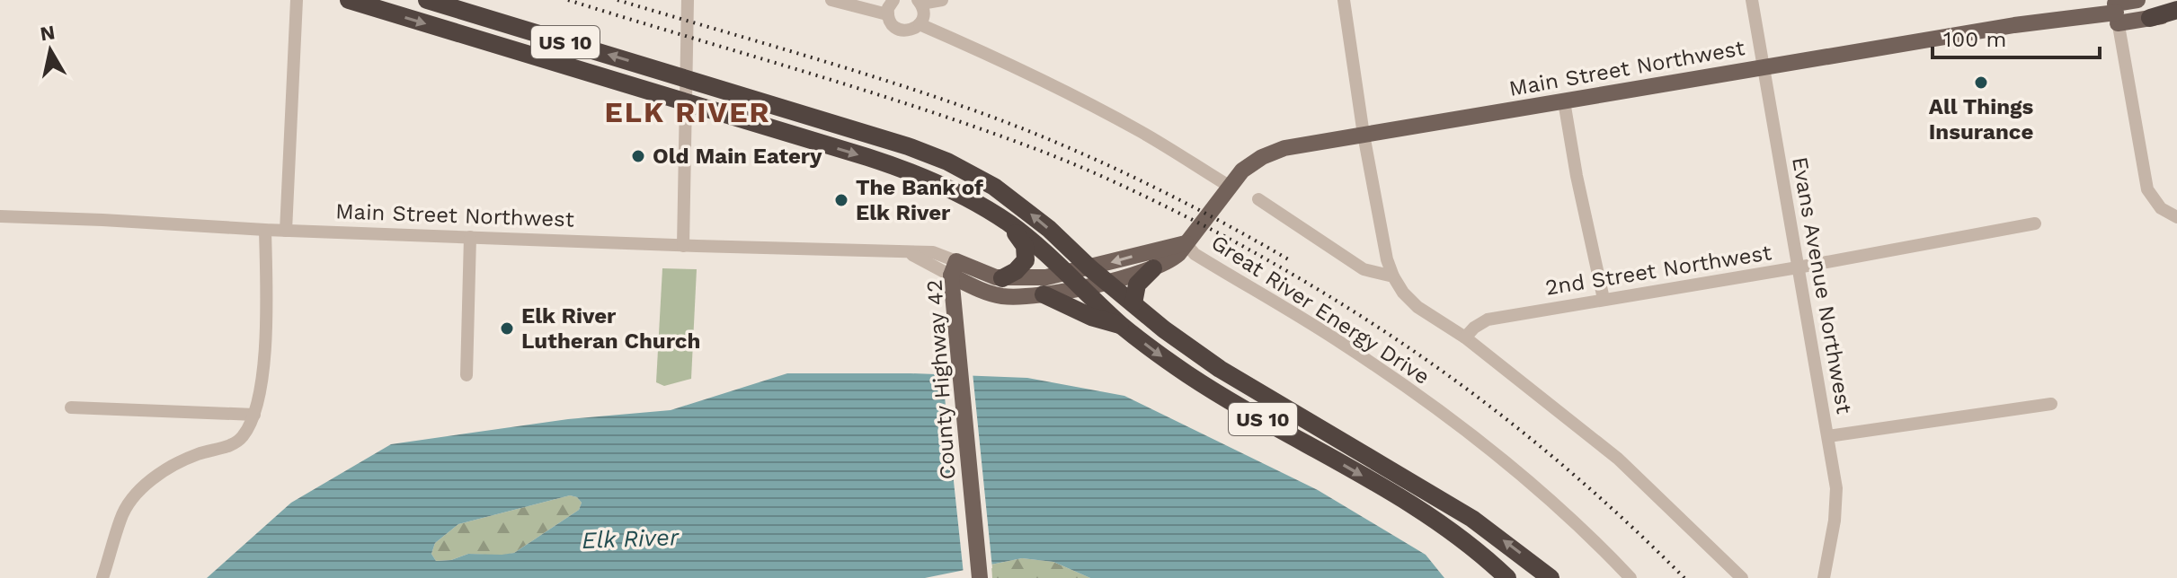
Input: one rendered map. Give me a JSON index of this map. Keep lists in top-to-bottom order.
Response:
{
  "streets": {
    "highway": ["US 10"],
    "main road": ["Main Street Northwest", "County Highway 42"],
    "street": ["2nd Street Northwest", "Evans Avenue Northwest", "Great River Energy Drive"]
  },
  "crossings": [
    ["US 10", "Main Street Northwest"],
    ["Main Street Northwest", "Evans Avenue Northwest"],
    ["Main Street Northwest", "Great River Energy Drive"],
    ["Main Street Northwest", "County Highway 42"],
    ["2nd Street Northwest", "Evans Avenue Northwest"]
  ],
  "districts": ["ELK RIVER"],
  "water": ["Elk River"],
  "places": [
    "All Things Insurance",
    "Old Main Eatery",
    "The Bank of Elk River",
    "Elk River Lutheran Church"
  ],
  "scale_bar": "100 m",
  "north": "top"
}
